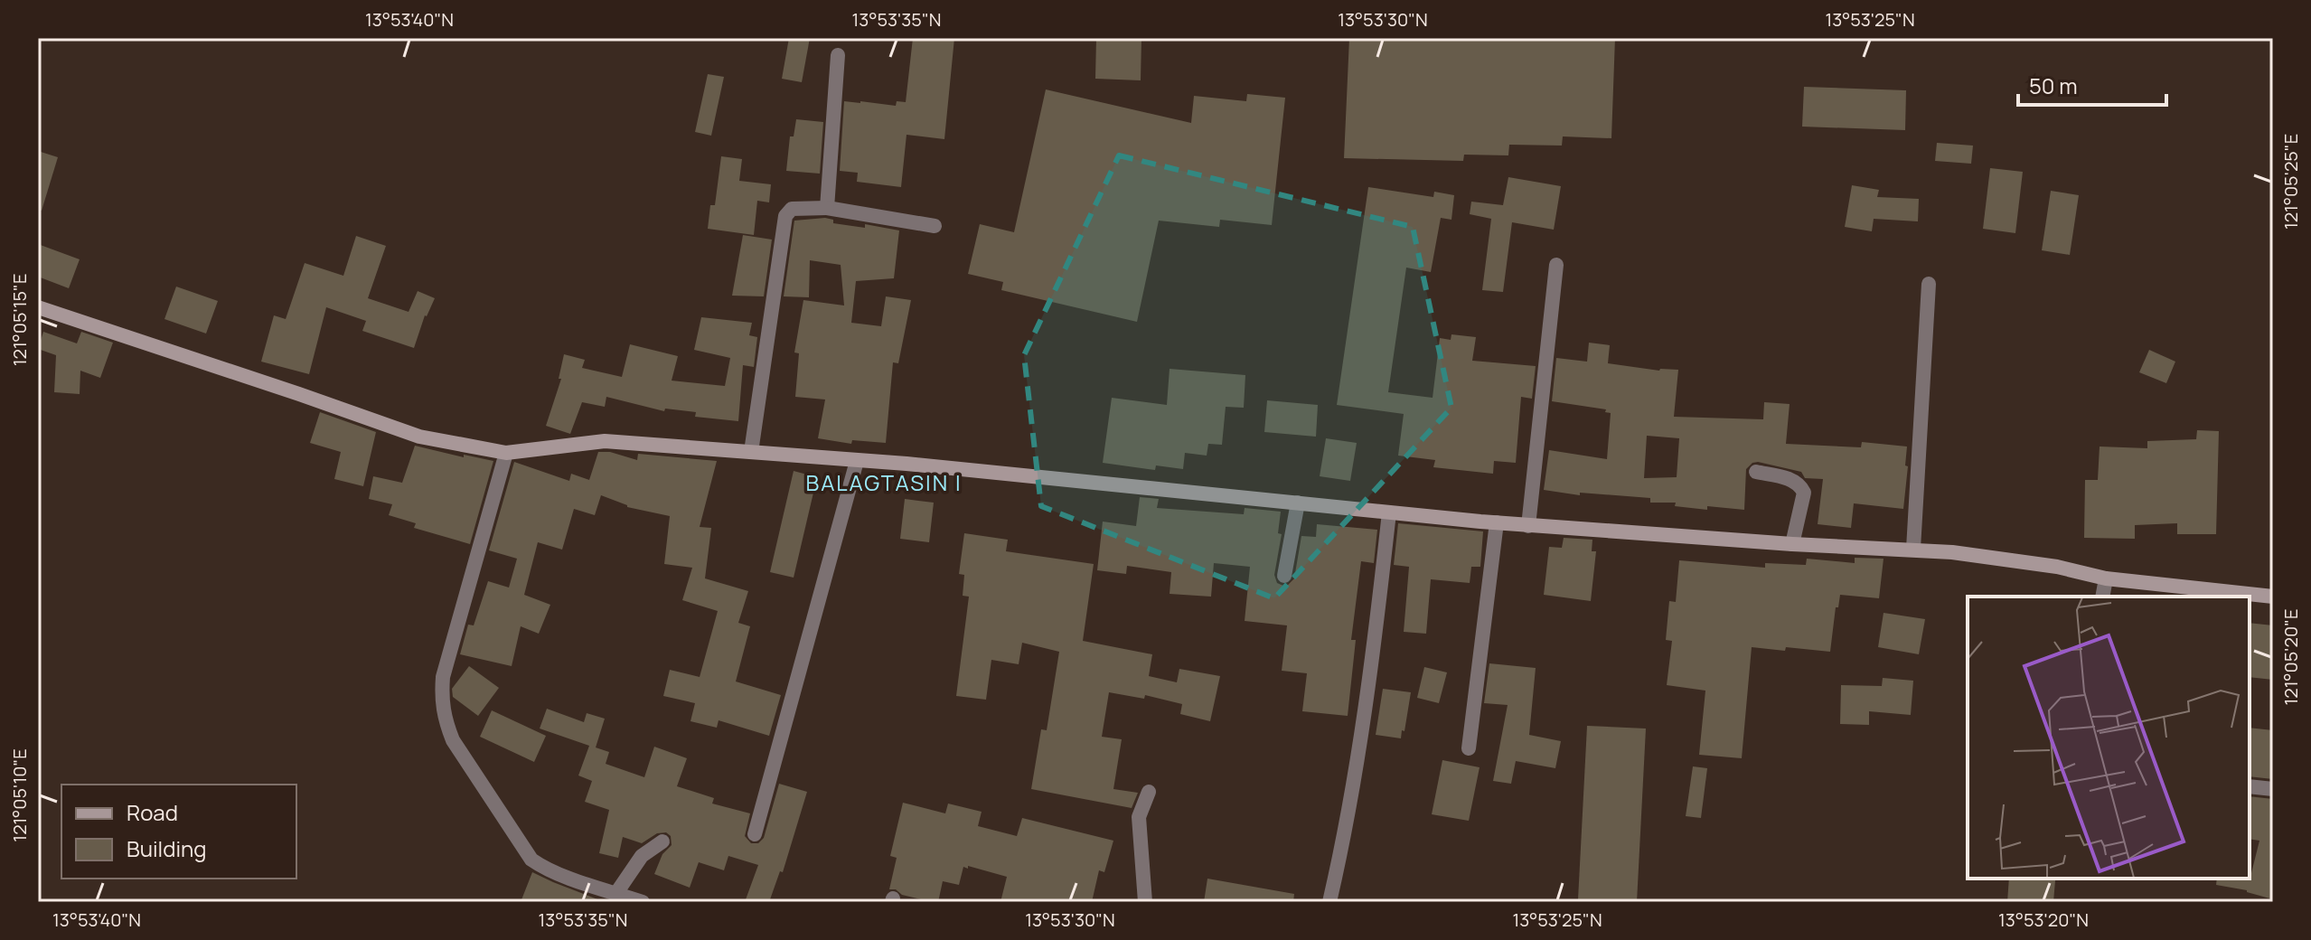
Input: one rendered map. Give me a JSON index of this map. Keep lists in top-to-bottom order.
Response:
{
  "districts": ["BALAGTASIN I"],
  "legend": ["Road", "Building"],
  "scale_bar": "50 m",
  "coordinates": [
    "13°53'40\"N",
    "13°53'35\"N",
    "13°53'30\"N",
    "13°53'25\"N",
    "121°05'25\"E",
    "121°05'15\"E",
    "121°05'20\"E",
    "121°05'10\"E",
    "13°53'20\"N"
  ]
}
